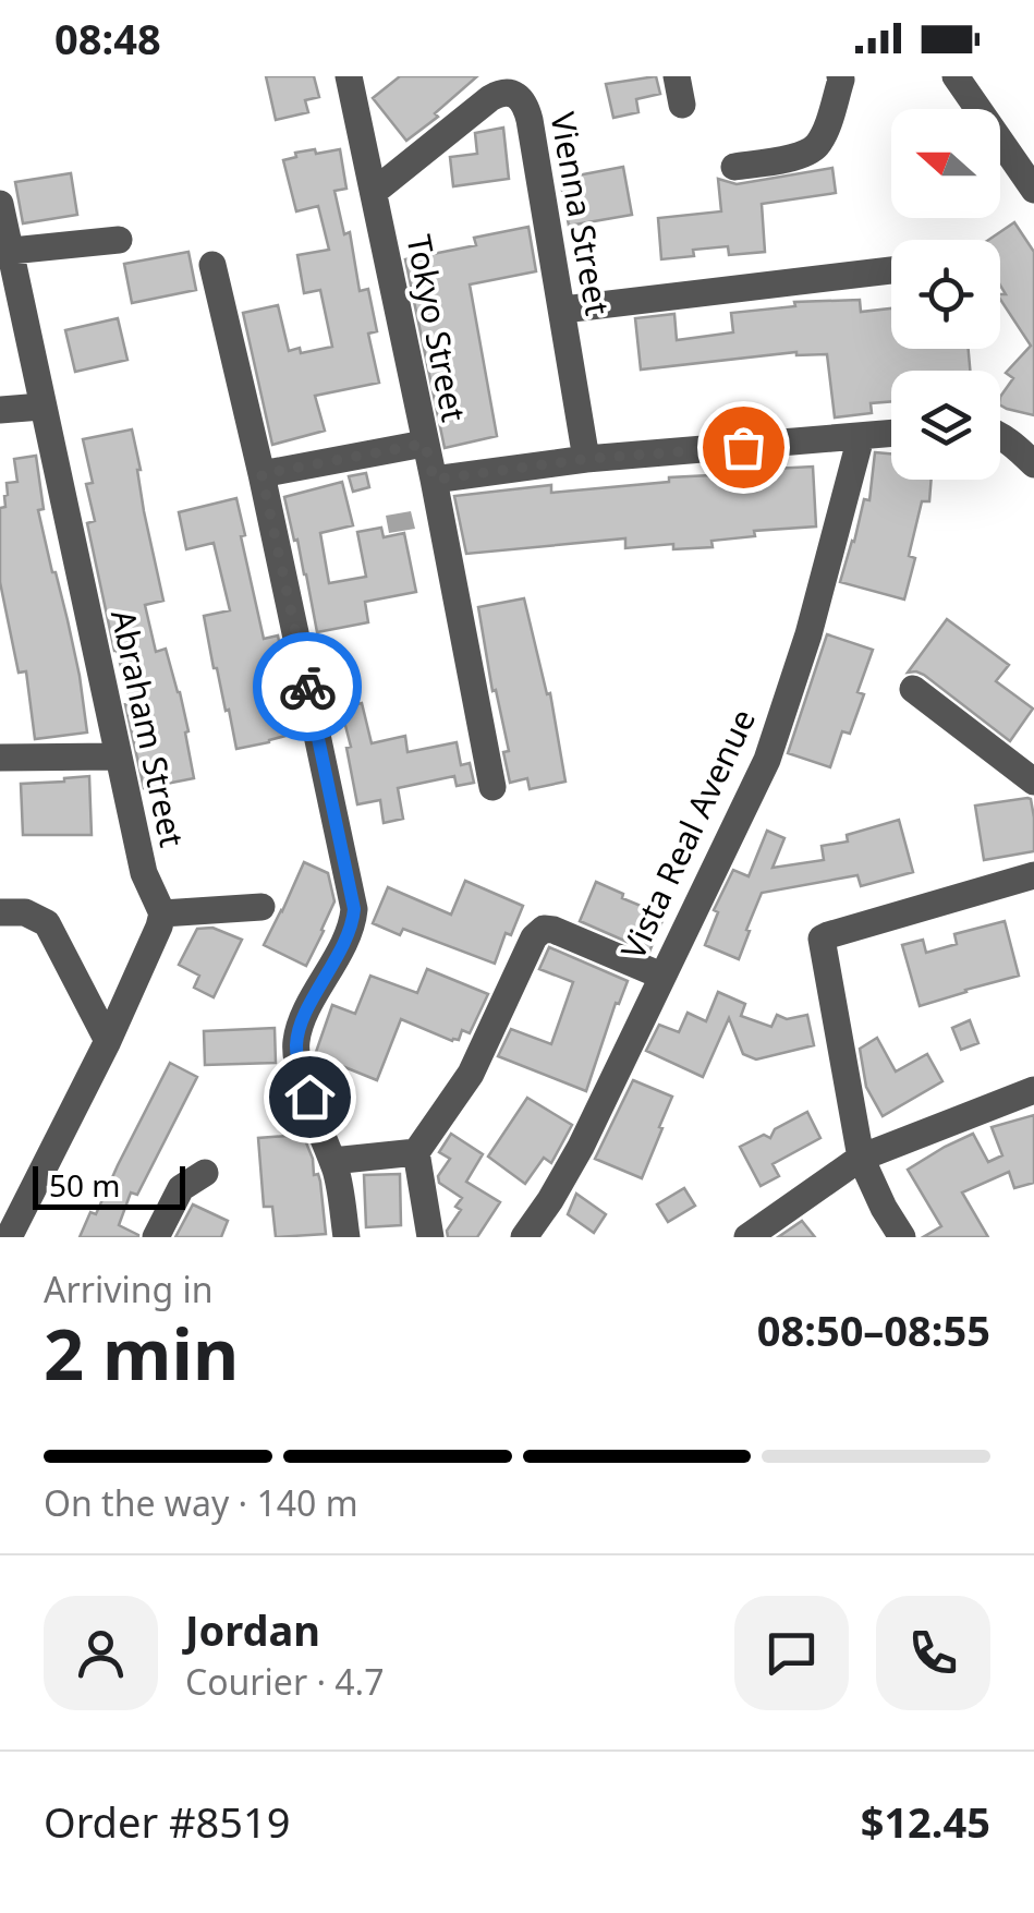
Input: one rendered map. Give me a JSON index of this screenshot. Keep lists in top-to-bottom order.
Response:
{
  "streets": {
    "street": [
      "Vienna Street",
      "Tokyo Street",
      "Abraham Street",
      "Vista Real Avenue"
    ]
  },
  "crossings": [
    ["Vienna Street", "Tokyo Street"]
  ],
  "scale_bar": "50 m",
  "north": "left",
  "page": {
    "status": "08:48",
    "scale": "50 m",
    "heading": ["2 min", "Arriving in", "08:50–08:55"],
    "panel": [
      "Jordan",
      "Courier · 4.7",
      "Order #8519",
      "$12.45"
    ],
    "bar": "On the way · 140 m"
  }
}
